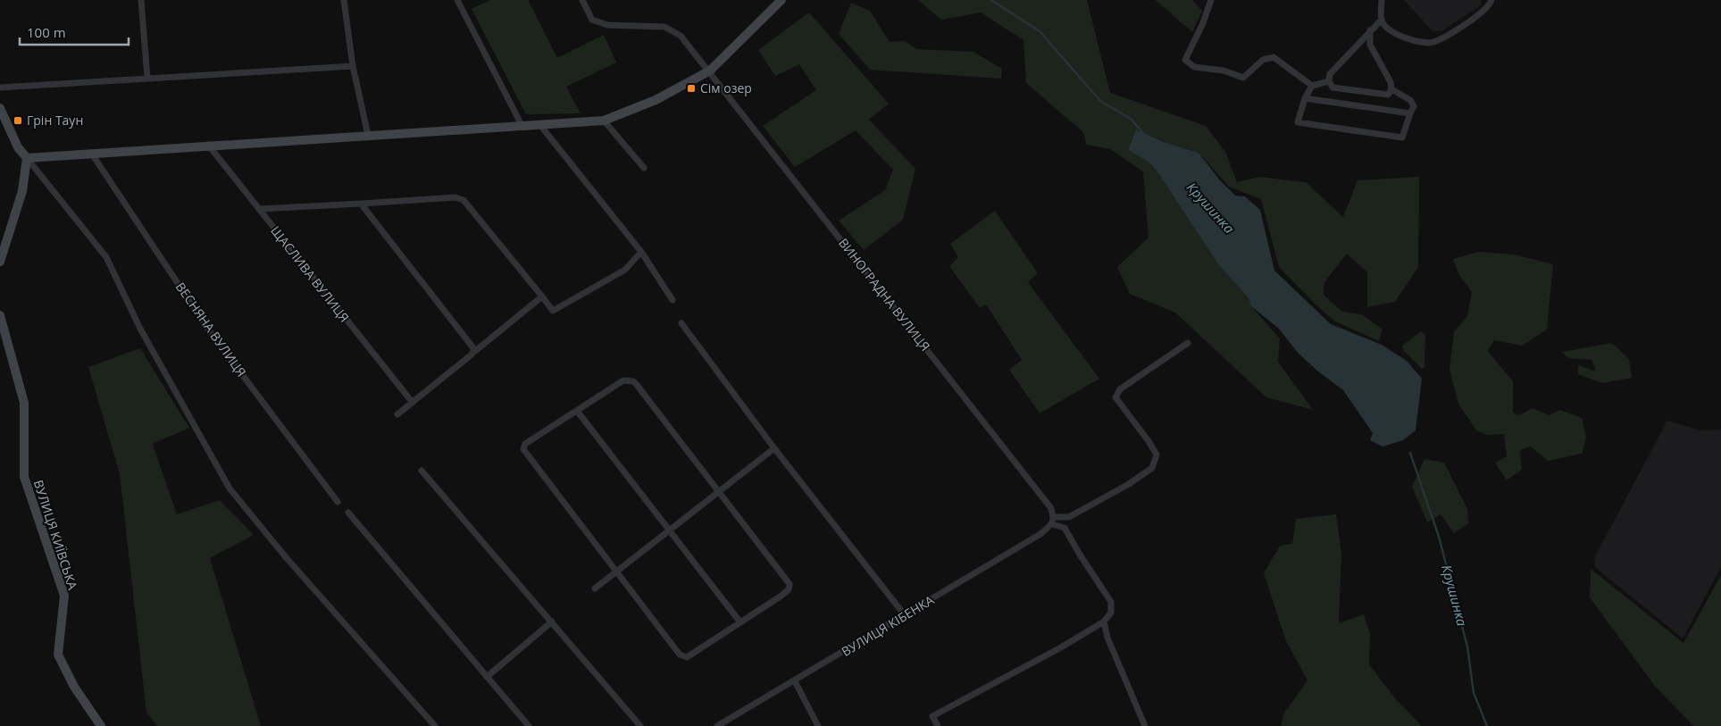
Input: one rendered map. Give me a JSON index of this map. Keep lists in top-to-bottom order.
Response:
{
  "streets": {
    "street": [
      "ЩАСЛИВА ВУЛИЦЯ",
      "ВИНОГРАДНА ВУЛИЦЯ",
      "ВЕСНЯНА ВУЛИЦЯ",
      "ВУЛИЦЯ КИЇВСЬКА",
      "ВУЛИЦЯ КІБЕНКА"
    ]
  },
  "crossings": [
    ["ВИНОГРАДНА ВУЛИЦЯ", "ВУЛИЦЯ КІБЕНКА"]
  ],
  "water": ["Крушинка"],
  "places": {
    "transit": ["Сім озер", "Грін Таун"]
  },
  "scale_bar": "100 m"
}
